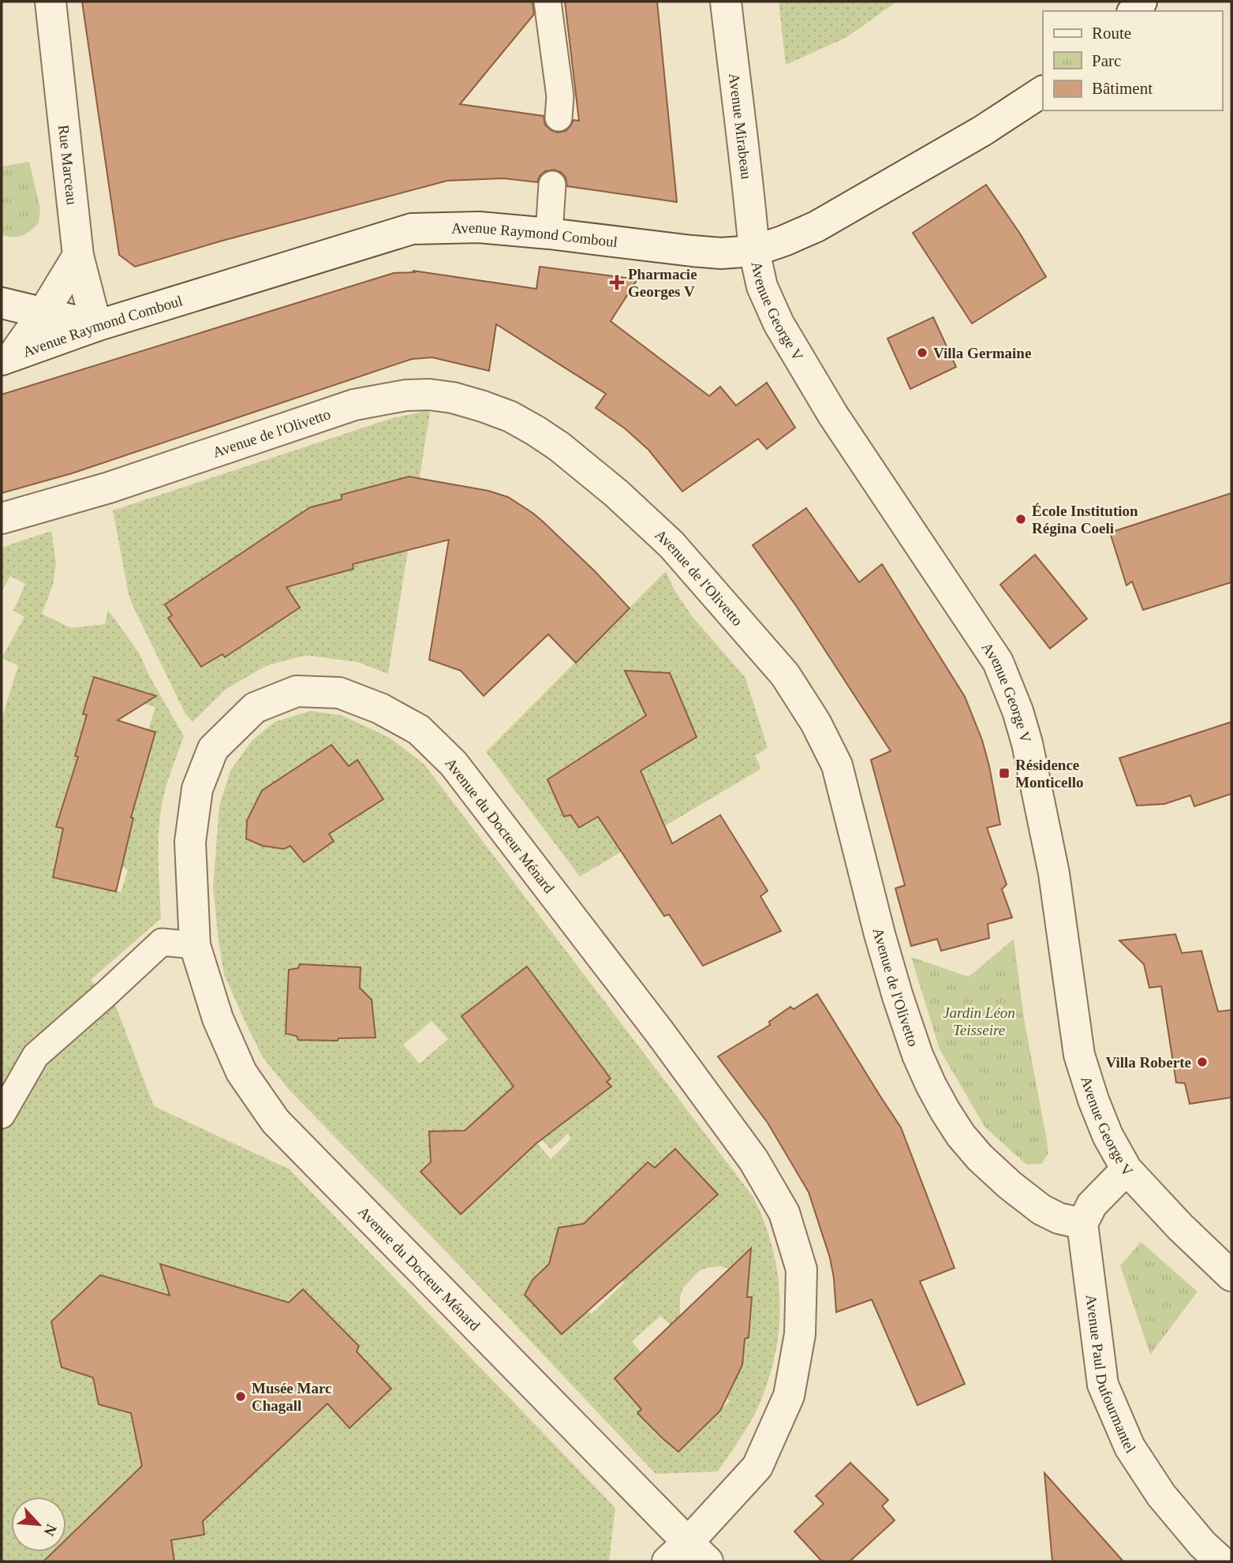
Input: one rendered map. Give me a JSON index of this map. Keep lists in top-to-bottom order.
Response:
{
  "streets": {
    "street": [
      "Avenue Mirabeau",
      "Rue Marceau",
      "Avenue Raymond Comboul",
      "Avenue George V",
      "Avenue de l'Olivetto",
      "Avenue du Docteur Ménard",
      "Avenue Paul Dufourmantel"
    ]
  },
  "crossings": [
    ["Avenue Mirabeau", "Avenue Raymond Comboul"],
    ["Avenue Mirabeau", "Avenue George V"],
    ["Rue Marceau", "Avenue Raymond Comboul"],
    ["Avenue Raymond Comboul", "Avenue George V"],
    ["Avenue de l'Olivetto", "Avenue Paul Dufourmantel"]
  ],
  "parks": ["Jardin Léon Teisseire"],
  "places": {
    "health": ["Pharmacie Georges V"],
    "other": [
      "Villa Germaine",
      "École Institution Régina Coeli",
      "Villa Roberte",
      "Musée Marc Chagall"
    ],
    "transit": ["Résidence Monticello"]
  },
  "legend": ["Route", "Parc", "Bâtiment"],
  "north": "bottom right"
}
